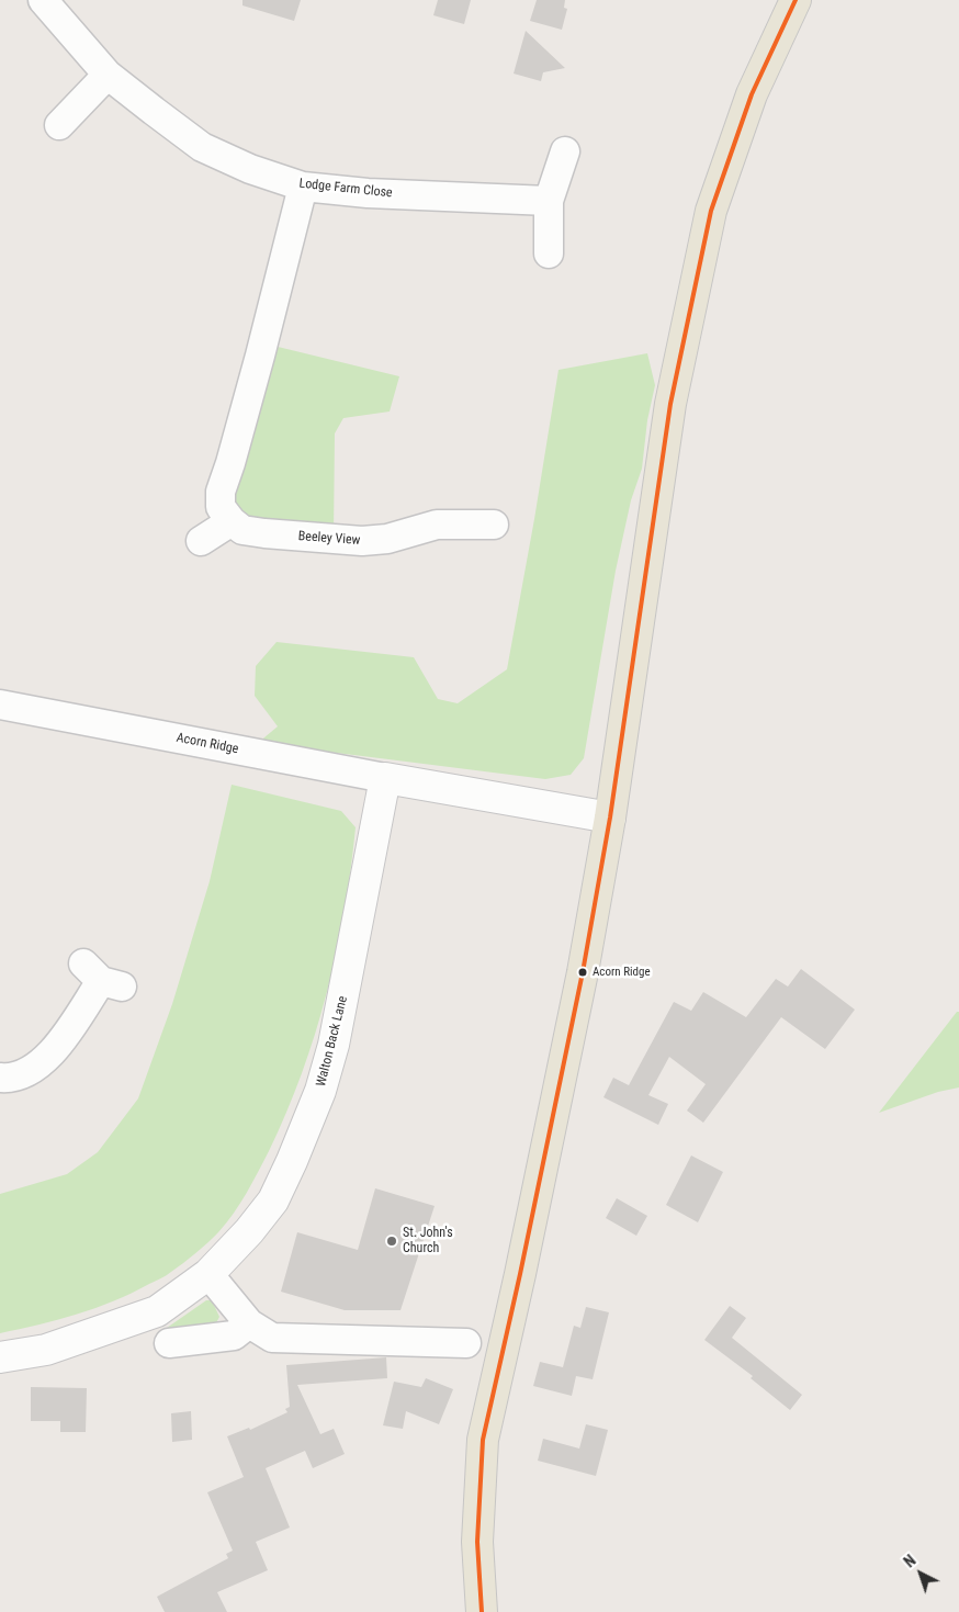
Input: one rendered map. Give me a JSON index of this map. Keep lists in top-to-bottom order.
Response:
{
  "streets": {
    "street": [
      "Lodge Farm Close",
      "Beeley View",
      "Acorn Ridge",
      "Walton Back Lane"
    ]
  },
  "crossings": [
    ["Acorn Ridge", "Walton Back Lane"]
  ],
  "places": ["Acorn Ridge", "St. John's Church"],
  "north": "top left"
}
